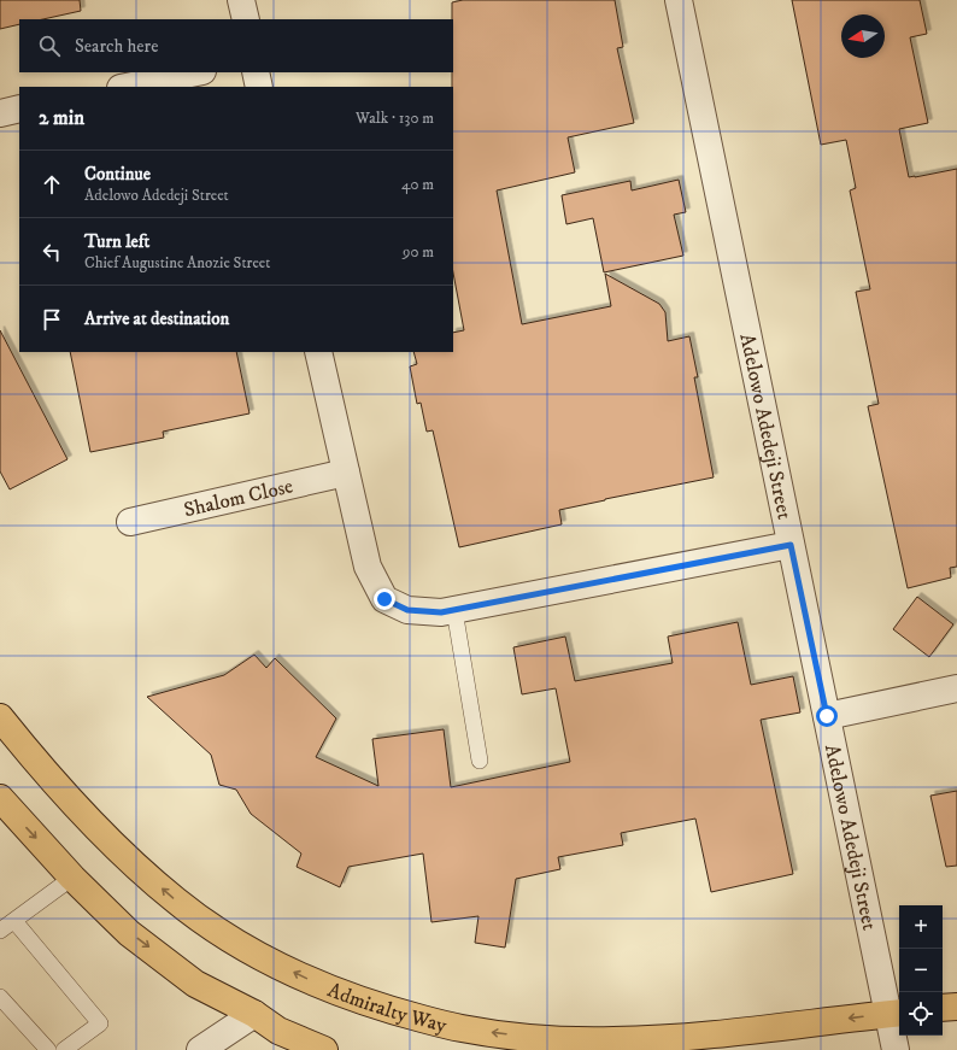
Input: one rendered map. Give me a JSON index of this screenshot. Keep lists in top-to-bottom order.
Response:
{
  "streets": {
    "main road": ["Admiralty Way"],
    "street": ["Adelowo Adedeji Street", "Shalom Close"]
  },
  "crossings": [
    ["Adelowo Adedeji Street", "Admiralty Way"]
  ],
  "north": "left",
  "page": {
    "search": "Search here",
    "heading": ["2 min", "Walk · 130 m"],
    "list": [
      ["Continue", "Adelowo Adedeji Street", "40 m"],
      ["Turn left", "Chief Augustine Anozie Street", "90 m"],
      "Arrive at destination"
    ],
    "map_buttons": ["+", "−"]
  }
}
